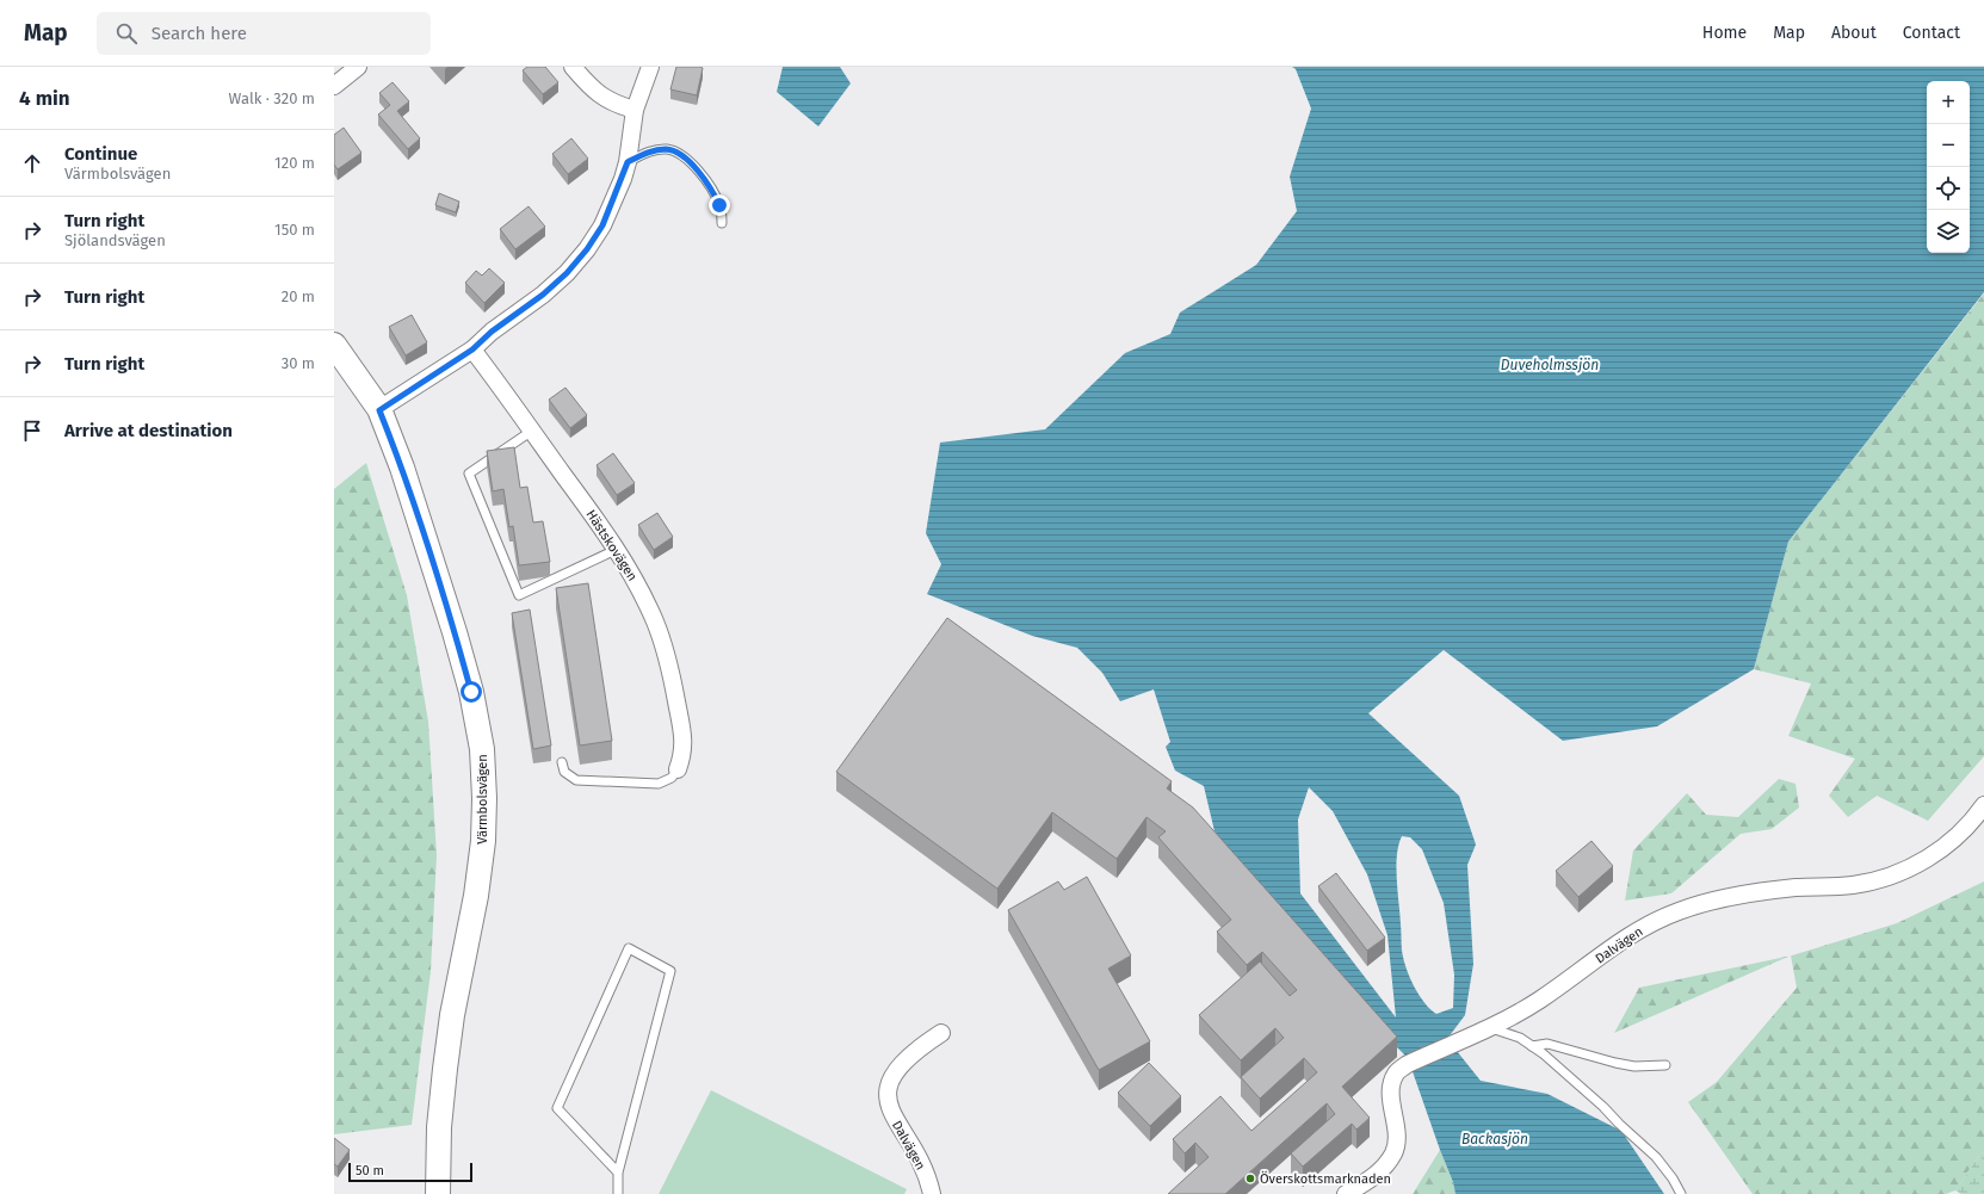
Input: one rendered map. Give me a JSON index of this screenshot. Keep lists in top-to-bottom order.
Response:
{
  "streets": {
    "street": ["Hästskovägen", "Värmbolsvägen", "Dalvägen"]
  },
  "water": ["Duveholmssjön", "Backasjön"],
  "places": ["Överskottsmarknaden"],
  "scale_bar": "50 m",
  "page": {
    "header": "Map",
    "search": "Search here",
    "nav": [
      "Home",
      "Map",
      "About",
      "Contact"
    ],
    "heading": ["4 min", "Walk · 320 m"],
    "map_buttons": ["+", "−"],
    "list": [
      ["Continue", "Värmbolsvägen", "120 m"],
      ["Turn right", "Sjölandsvägen", "150 m"],
      ["Turn right", "20 m"],
      ["Turn right", "30 m"],
      "Arrive at destination"
    ],
    "scale": "50 m"
  }
}
